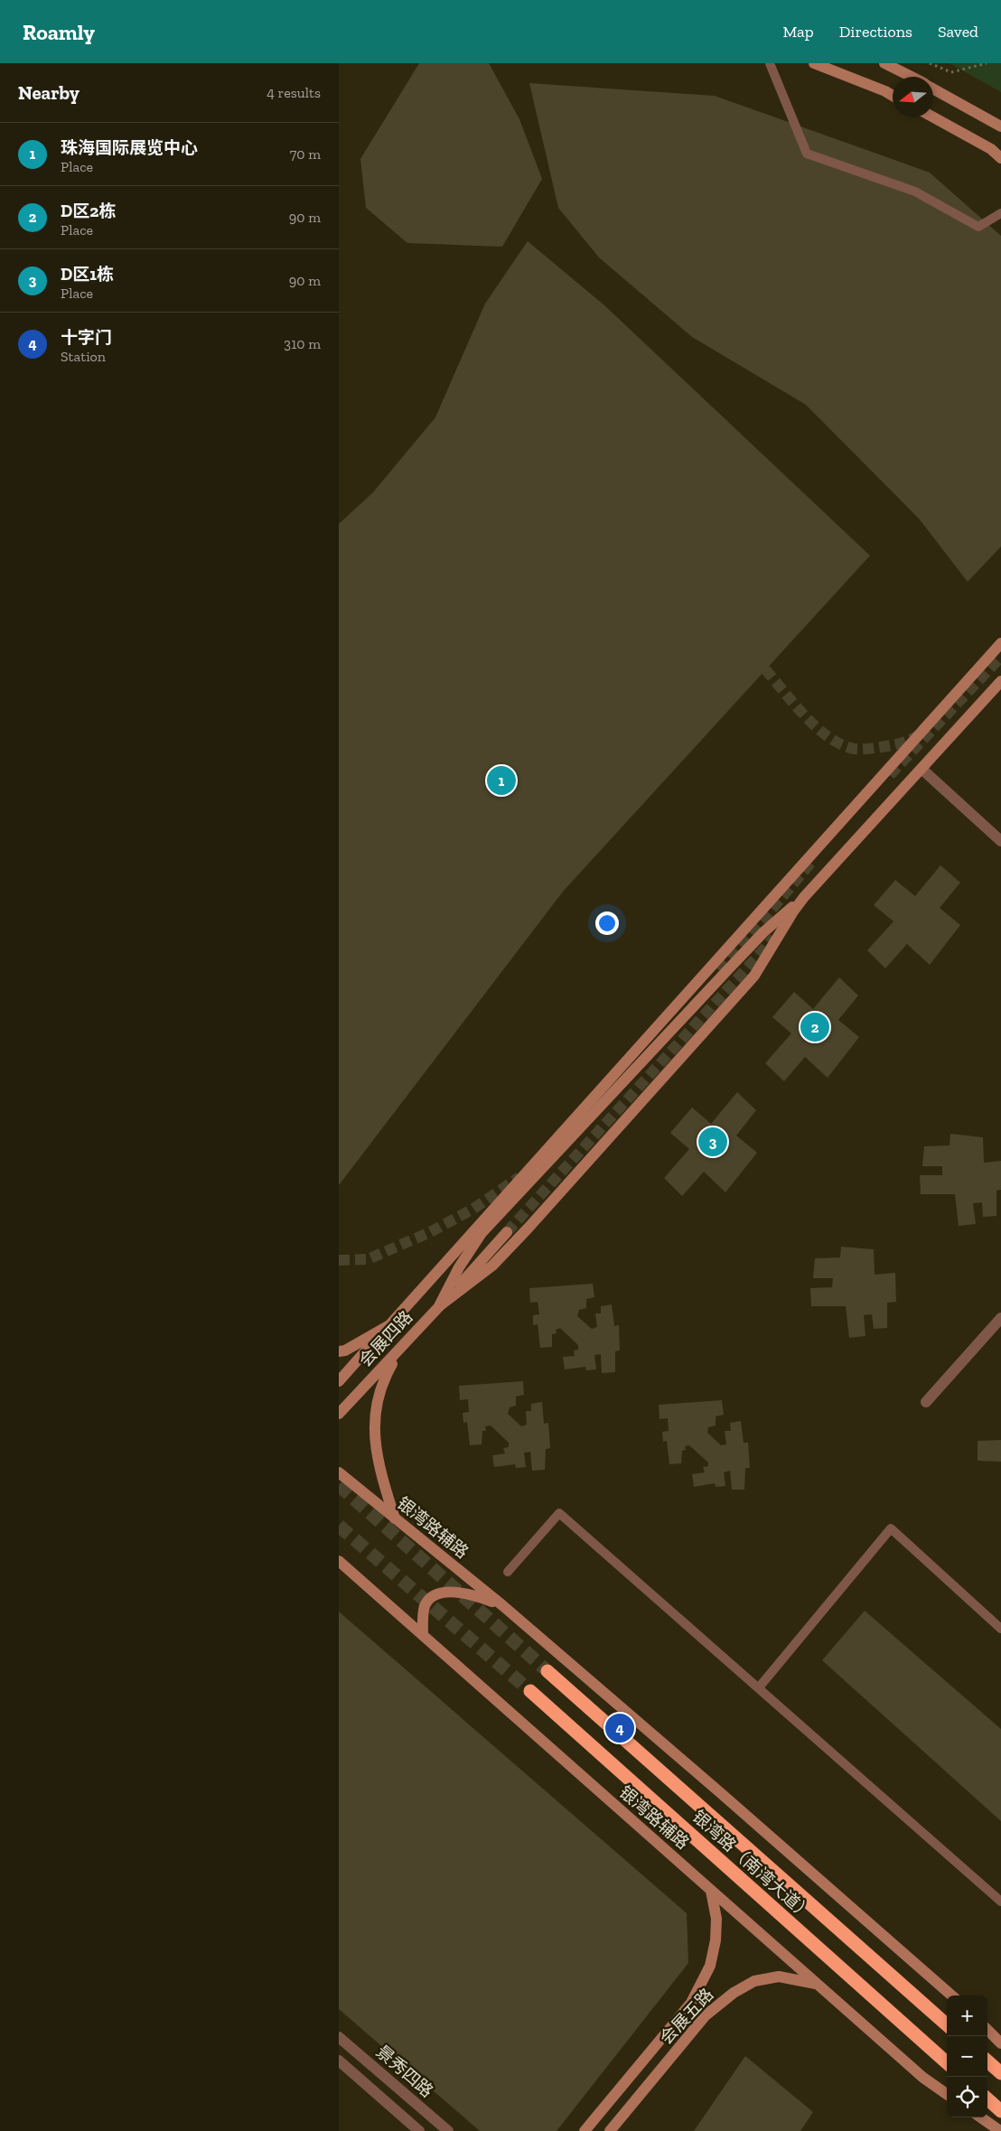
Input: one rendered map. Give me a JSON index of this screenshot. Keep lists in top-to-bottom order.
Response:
{
  "streets": {
    "highway": ["银湾路（南湾大道）"],
    "main road": ["会展四路", "银湾路辅路", "会展五路"],
    "street": ["景秀四路"]
  },
  "crossings": [
    ["银湾路辅路", "会展五路"]
  ],
  "north": "left",
  "page": {
    "header": "Roamly",
    "nav": ["Map", "Directions", "Saved"],
    "heading": ["Nearby", "4 results"],
    "list": [
      {
        "mark": "1",
        "name": "珠海国际展览中心",
        "note": "Place",
        "value": "70 m"
      },
      {
        "mark": "2",
        "name": "D区2栋",
        "note": "Place",
        "value": "90 m"
      },
      {
        "mark": "3",
        "name": "D区1栋",
        "note": "Place",
        "value": "90 m"
      },
      {
        "mark": "4",
        "name": "十字门",
        "note": "Station",
        "value": "310 m"
      }
    ],
    "pins": [
      "1",
      "2",
      "3",
      "4"
    ],
    "map_buttons": ["+", "−"]
  }
}
